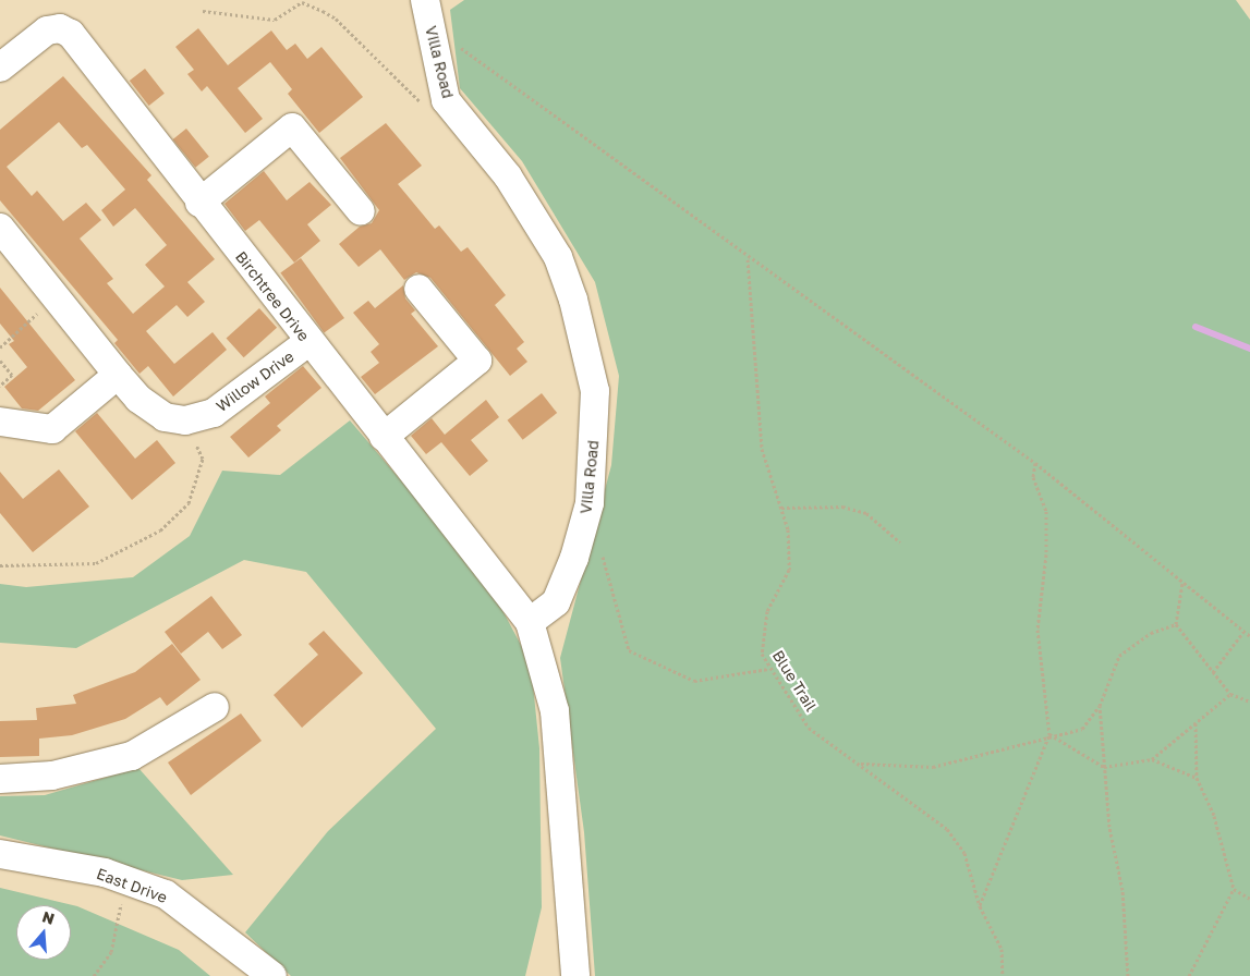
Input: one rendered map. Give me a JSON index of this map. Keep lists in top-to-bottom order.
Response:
{
  "streets": {
    "street": [
      "Villa Road",
      "Birchtree Drive",
      "Willow Drive",
      "East Drive"
    ],
    "path": ["Blue Trail"]
  },
  "crossings": [
    ["Villa Road", "Birchtree Drive"],
    ["Birchtree Drive", "Willow Drive"]
  ],
  "north": "top"
}
